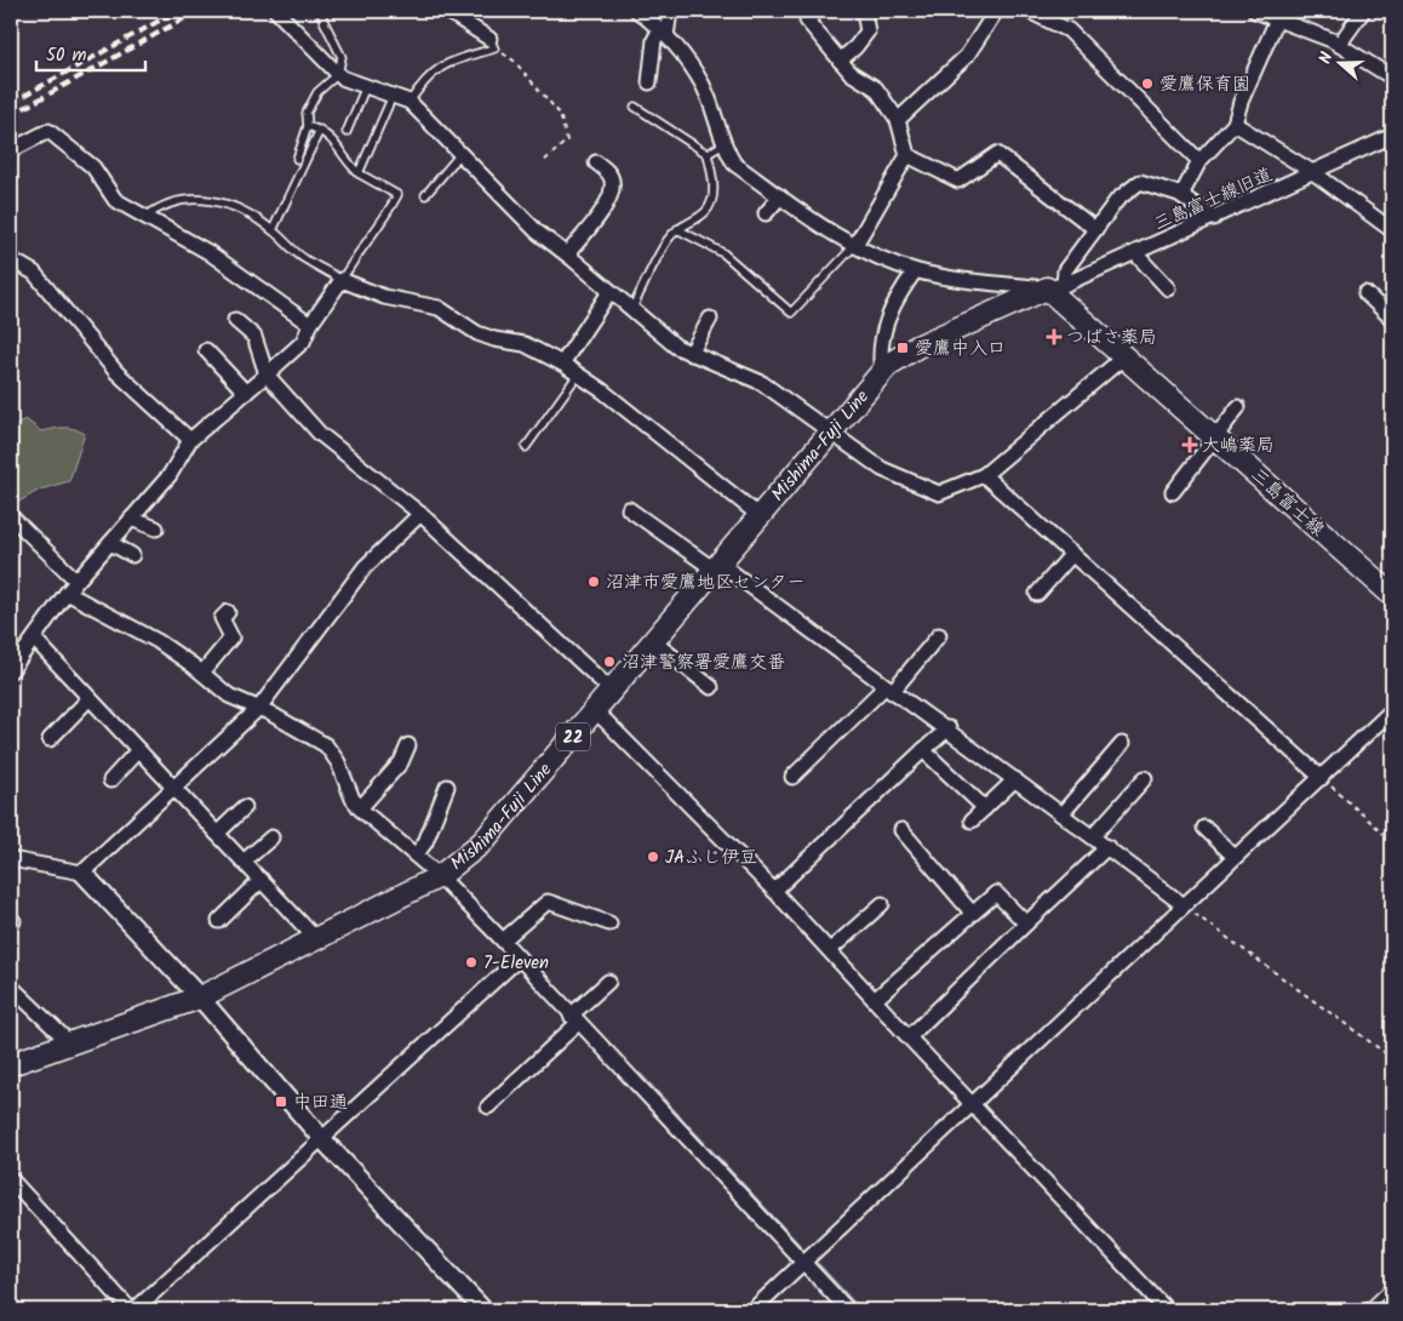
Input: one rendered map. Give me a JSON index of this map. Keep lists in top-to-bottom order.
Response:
{
  "streets": {
    "main road": ["Mishima-Fuji Line", "三島富士線", "22"],
    "street": ["三島富士線旧道"]
  },
  "crossings": [
    ["三島富士線旧道", "Mishima-Fuji Line"],
    ["三島富士線旧道", "三島富士線"],
    ["Mishima-Fuji Line", "三島富士線"]
  ],
  "places": {
    "other": [
      "愛鷹保育園",
      "沼津市愛鷹地区センター",
      "沼津警察署愛鷹交番",
      "JAふじ伊豆",
      "7-Eleven"
    ],
    "health": ["つばさ薬局", "大嶋薬局"],
    "transit": ["愛鷹中入口", "中田通"]
  },
  "scale_bar": "50 m",
  "north": "left"
}
